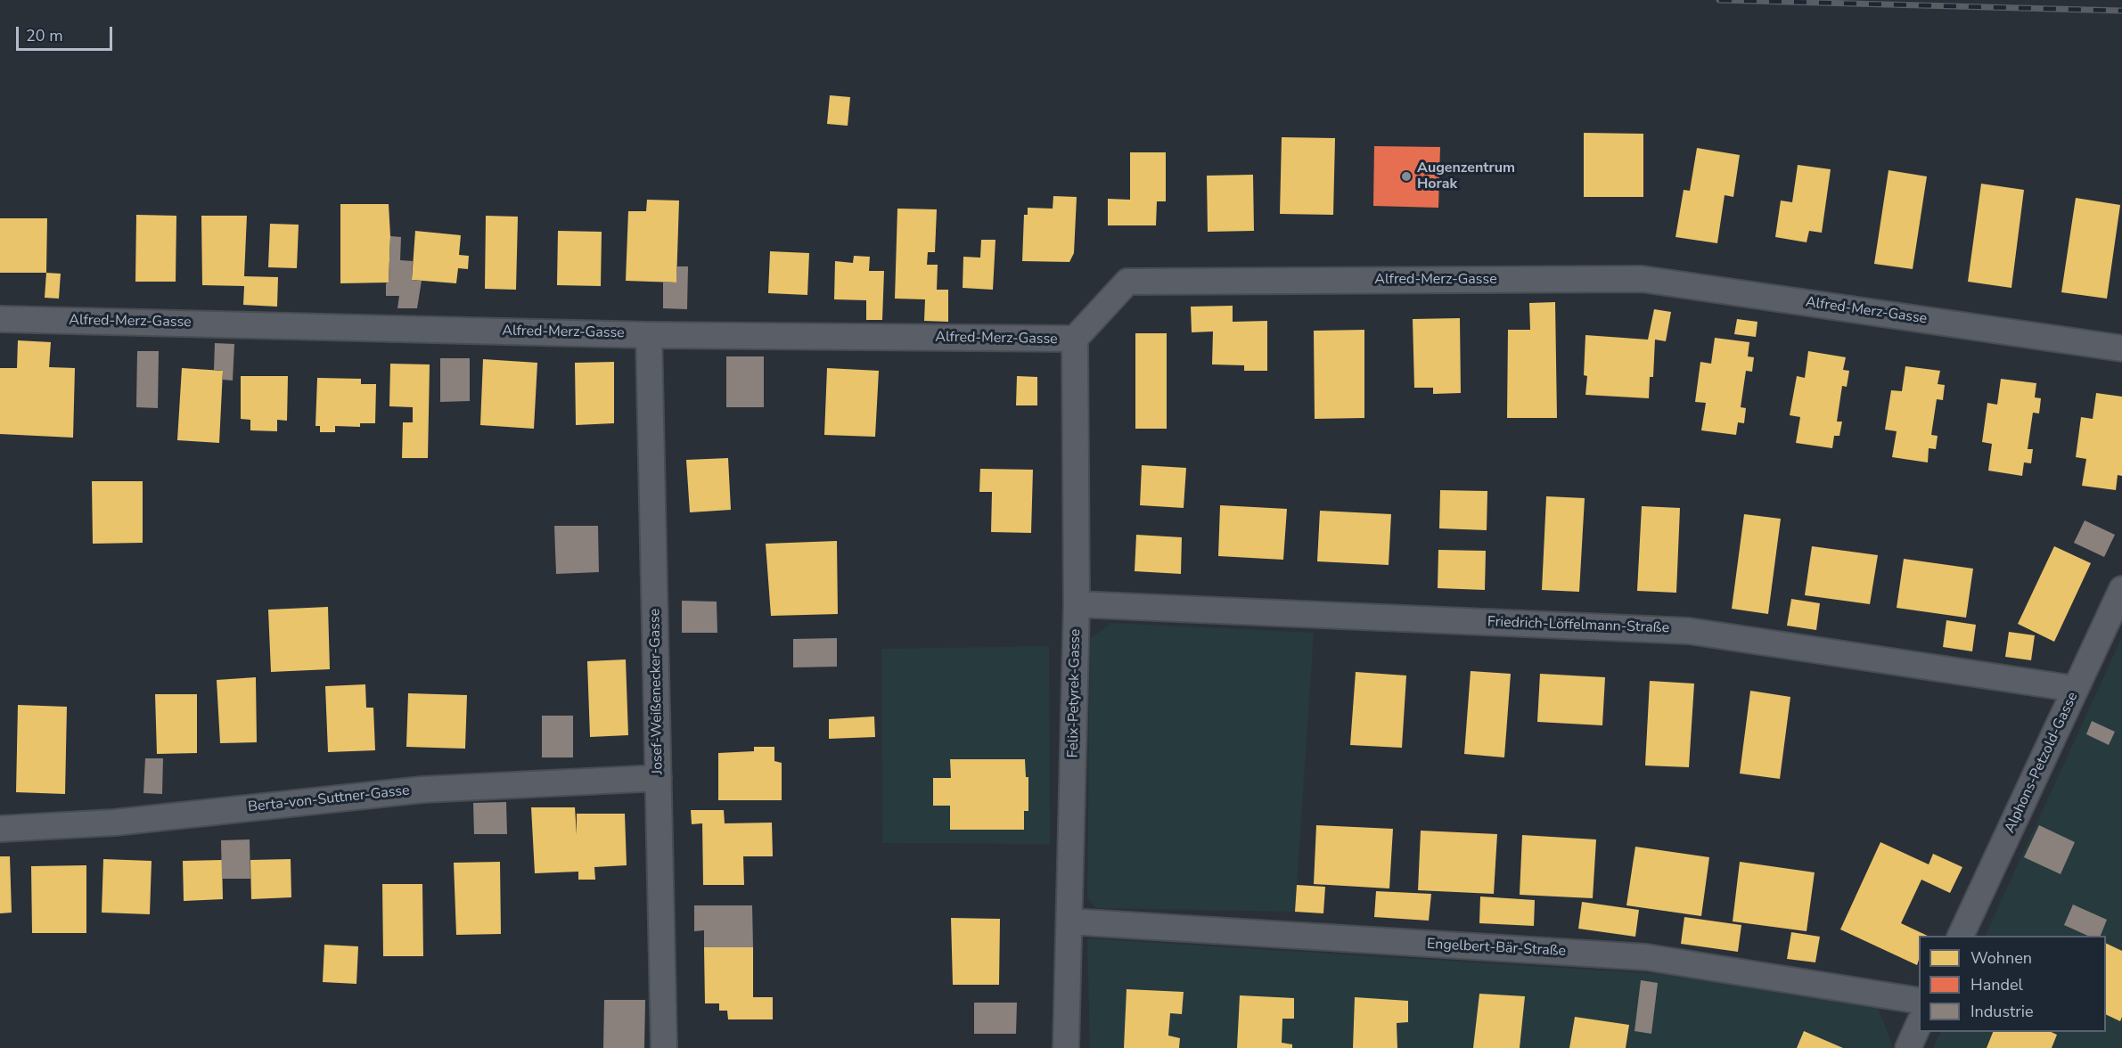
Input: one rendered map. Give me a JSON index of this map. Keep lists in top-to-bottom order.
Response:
{
  "streets": {
    "street": [
      "Alfred-Merz-Gasse",
      "Friedrich-Löffelmann-Straße",
      "Josef-Weißenecker-Gasse",
      "Felix-Petyrek-Gasse",
      "Alphons-Petzold-Gasse",
      "Berta-von-Suttner-Gasse",
      "Engelbert-Bär-Straße"
    ]
  },
  "crossings": [
    ["Alfred-Merz-Gasse", "Josef-Weißenecker-Gasse"],
    ["Alfred-Merz-Gasse", "Felix-Petyrek-Gasse"],
    ["Friedrich-Löffelmann-Straße", "Felix-Petyrek-Gasse"],
    ["Friedrich-Löffelmann-Straße", "Alphons-Petzold-Gasse"],
    ["Josef-Weißenecker-Gasse", "Berta-von-Suttner-Gasse"],
    ["Felix-Petyrek-Gasse", "Engelbert-Bär-Straße"]
  ],
  "places": ["Augenzentrum Horak"],
  "legend": ["Wohnen", "Handel", "Industrie"],
  "scale_bar": "20 m"
}
